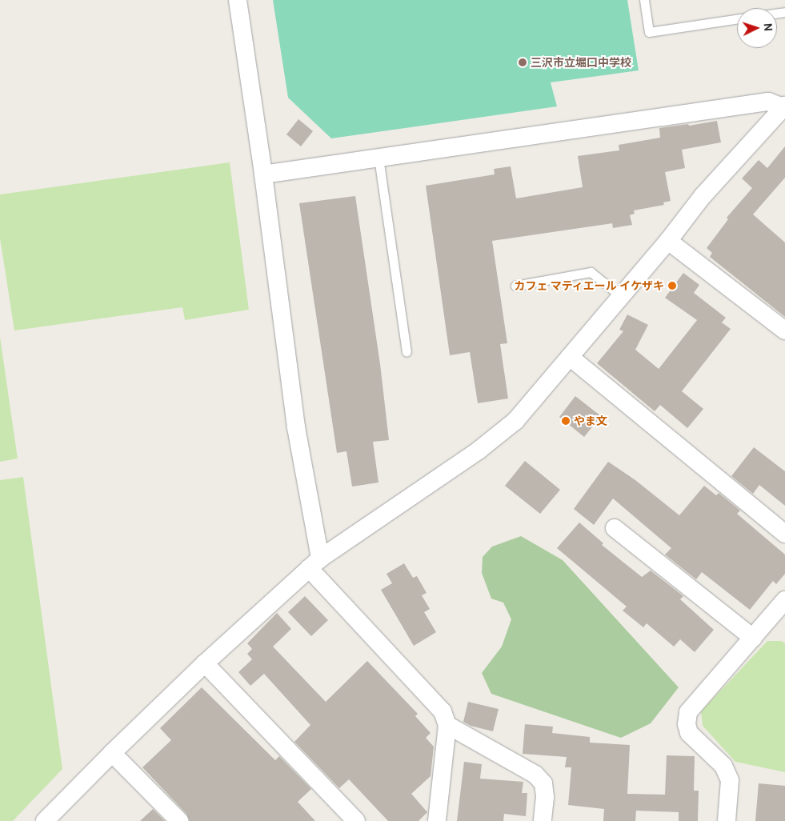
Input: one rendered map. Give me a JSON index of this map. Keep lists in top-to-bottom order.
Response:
{
  "places": ["三沢市立堀口中学校", "カフェ マティエール イケザキ", "やま文"],
  "north": "right"
}
